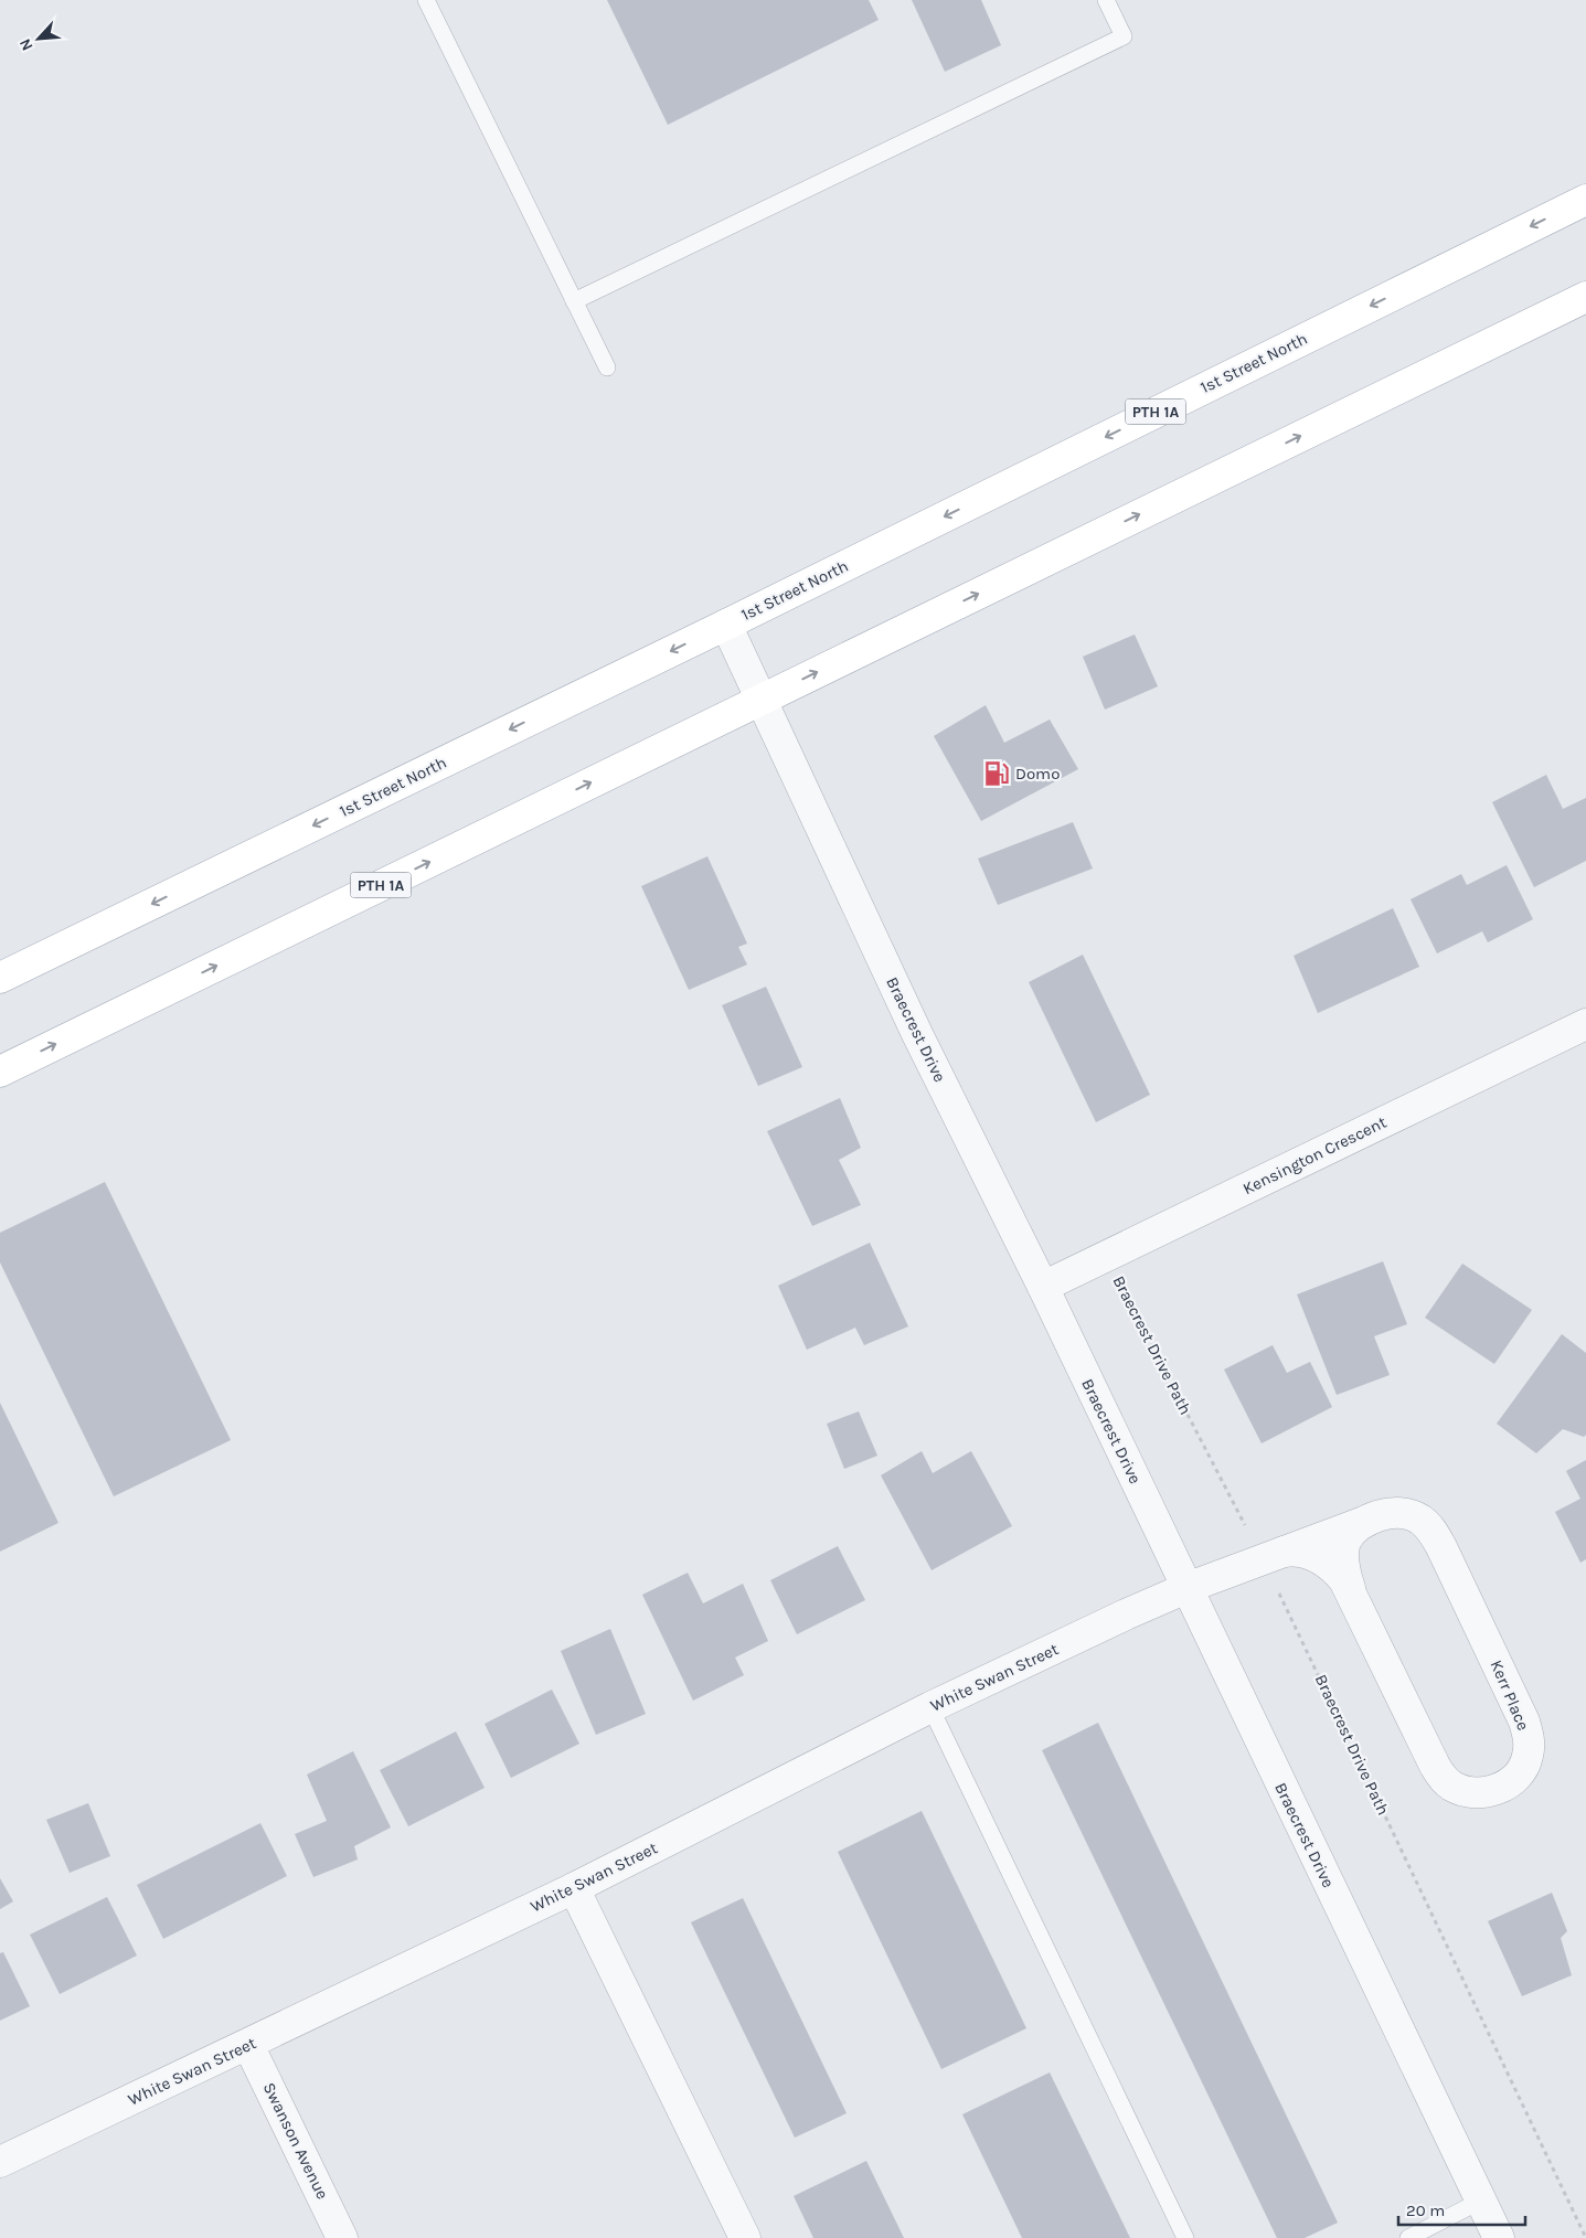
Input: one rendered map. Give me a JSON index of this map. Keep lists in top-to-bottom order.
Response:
{
  "streets": {
    "main road": ["1st Street North", "PTH 1A"],
    "street": [
      "Braecrest Drive",
      "Kensington Crescent",
      "White Swan Street",
      "Kerr Place",
      "Swanson Avenue"
    ],
    "path": ["Braecrest Drive Path"]
  },
  "crossings": [
    ["1st Street North", "Braecrest Drive"],
    ["PTH 1A", "Braecrest Drive"],
    ["Braecrest Drive", "Kensington Crescent"],
    ["Braecrest Drive", "White Swan Street"],
    ["Braecrest Drive", "Kerr Place"],
    ["Kensington Crescent", "Braecrest Drive Path"],
    ["Braecrest Drive Path", "Kerr Place"],
    ["White Swan Street", "Kerr Place"],
    ["White Swan Street", "Swanson Avenue"]
  ],
  "places": {
    "fuel station": ["Domo"]
  },
  "scale_bar": "20 m",
  "north": "bottom left"
}
